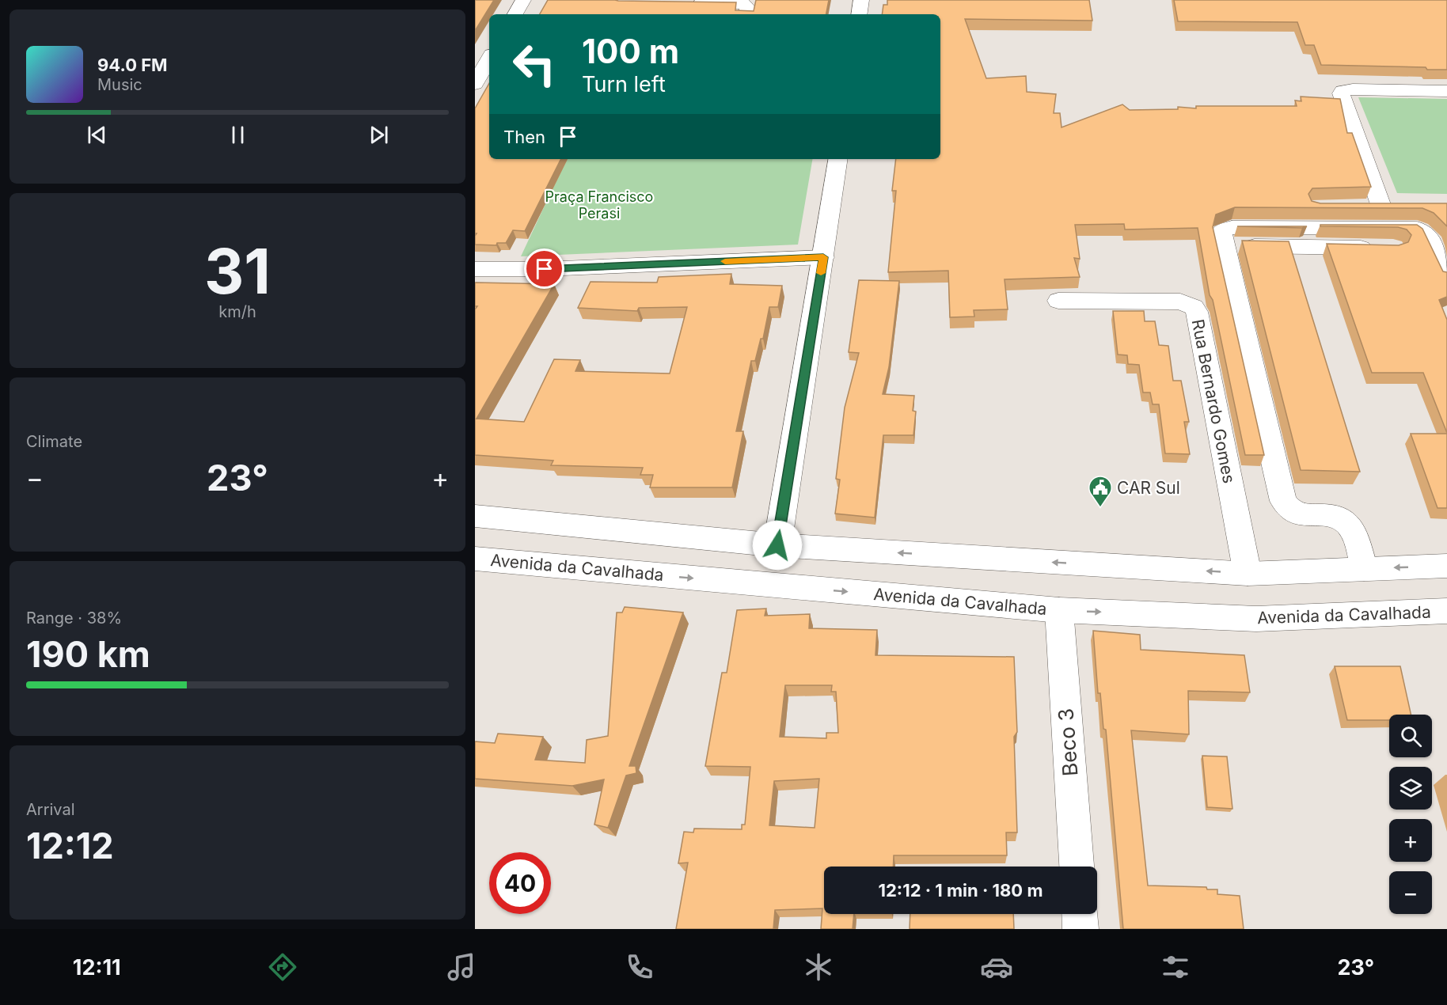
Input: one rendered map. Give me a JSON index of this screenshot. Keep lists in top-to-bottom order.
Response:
{
  "streets": {
    "street": ["Rua Bernardo Gomes", "Avenida da Cavalhada", "Beco 3"]
  },
  "crossings": [
    ["Avenida da Cavalhada", "Beco 3"]
  ],
  "parks": ["Praça Francisco Perasi"],
  "places": {
    "public building": ["CAR Sul"]
  },
  "page": {
    "turn": ["100 m", "Turn left"],
    "song": ["94.0 FM", "Music"],
    "then": "Then",
    "tile": [
      ["31", "km/h"],
      "Climate",
      ["Range · 38%", "190 km"],
      ["Arrival", "12:12"]
    ],
    "heat": ["−", "23°", "+"],
    "map_buttons": ["+", "−"],
    "limit": "40",
    "trip": "12:12 · 1 min · 180 m",
    "tabs": ["12:11", "23°"]
  }
}
